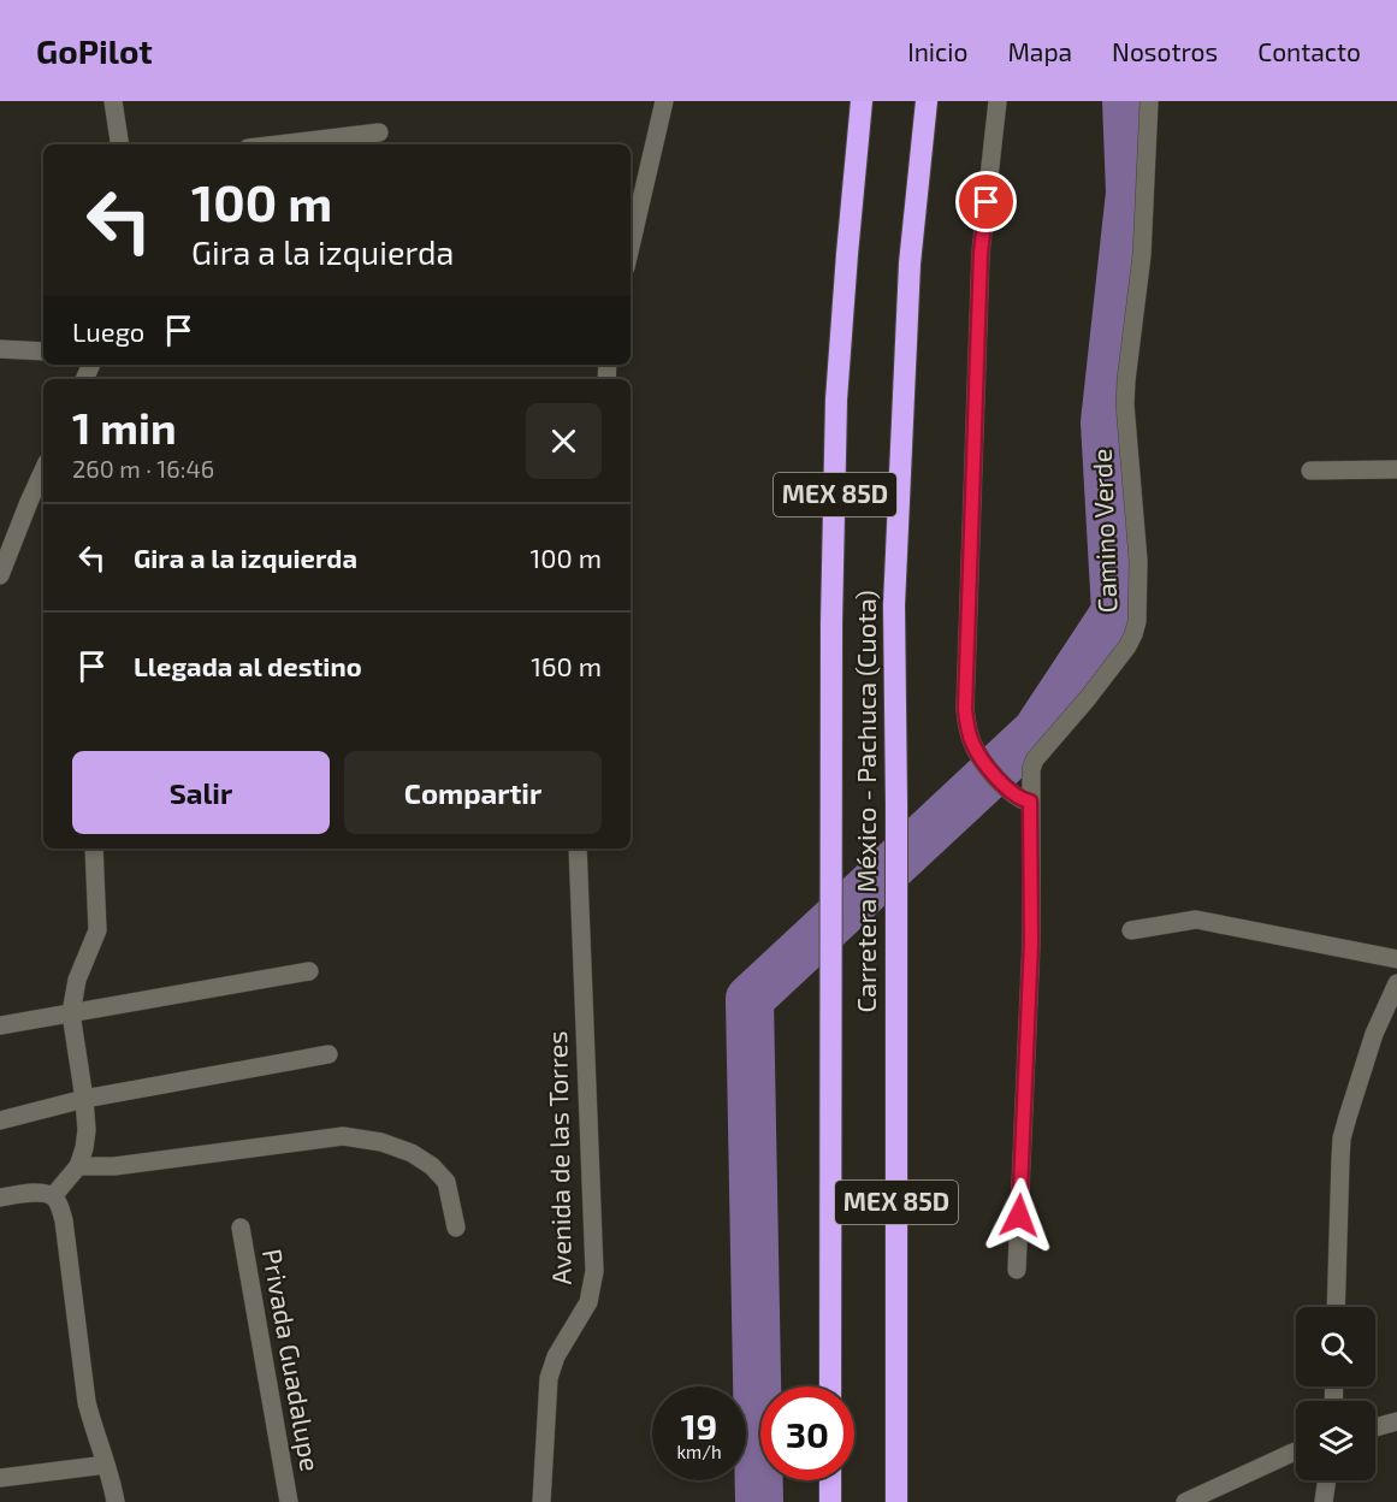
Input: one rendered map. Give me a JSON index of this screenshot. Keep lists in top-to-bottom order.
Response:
{
  "streets": {
    "highway": ["MEX 85D", "Carretera México - Pachuca (Cuota)"],
    "street": ["Camino Verde", "Avenida de las Torres", "Privada Guadalupe"]
  },
  "page": {
    "header": "GoPilot",
    "nav": [
      "Inicio",
      "Mapa",
      "Nosotros",
      "Contacto"
    ],
    "turn": ["100 m", "Gira a la izquierda"],
    "then": "Luego",
    "heading": ["1 min", "260 m · 16:46"],
    "list": [
      {
        "name": "Gira a la izquierda",
        "value": "100 m"
      },
      {
        "name": "Llegada al destino",
        "value": "160 m"
      }
    ],
    "buttons": ["Salir", "Compartir"],
    "speed": "19 km/h",
    "limit": "30"
  }
}
